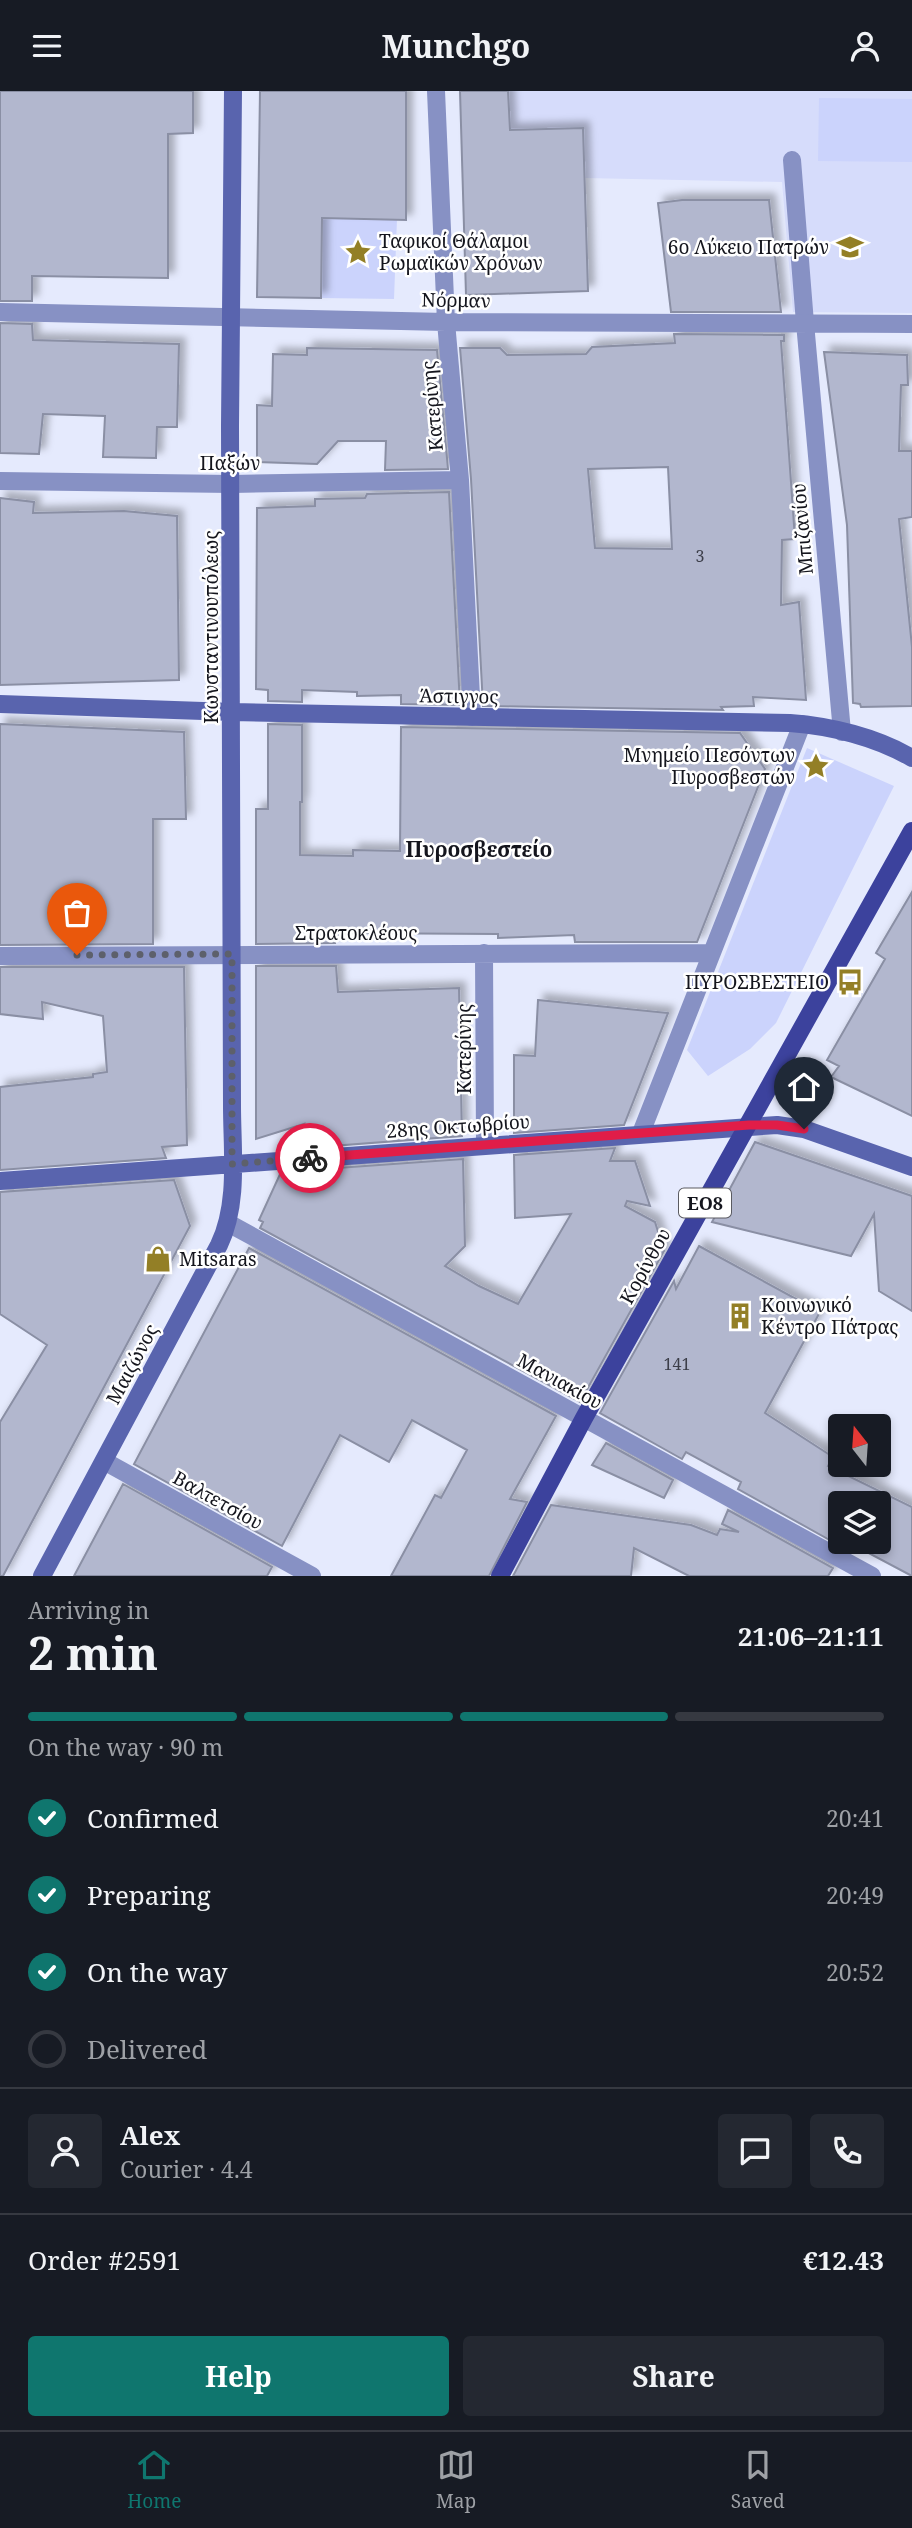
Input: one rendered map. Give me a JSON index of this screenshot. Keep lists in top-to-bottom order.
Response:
{
  "streets": {
    "main road": [
      "Κωνσταντινουπόλεως",
      "Άστιγγος",
      "28ης Οκτωβρίου",
      "ΕΟ8",
      "Κορίνθου",
      "Μαιζώνος"
    ],
    "street": [
      "Νόρμαν",
      "Κατερίνης",
      "Παξών",
      "Μπιζανίου",
      "Στρατοκλέους",
      "Μανιακίου",
      "Βαλτετσίου"
    ]
  },
  "crossings": [
    ["Νόρμαν", "Κατερίνης"],
    ["Νόρμαν", "Μπιζανίου"],
    ["Νόρμαν", "Κωνσταντινουπόλεως"],
    ["Κατερίνης", "Παξών"],
    ["Κατερίνης", "Άστιγγος"],
    ["Κατερίνης", "Στρατοκλέους"],
    ["Κατερίνης", "28ης Οκτωβρίου"],
    ["Παξών", "Κωνσταντινουπόλεως"],
    ["Μπιζανίου", "Άστιγγος"],
    ["Κωνσταντινουπόλεως", "Άστιγγος"],
    ["Κωνσταντινουπόλεως", "Στρατοκλέους"],
    ["Κωνσταντινουπόλεως", "28ης Οκτωβρίου"],
    ["Κωνσταντινουπόλεως", "Μαιζώνος"],
    ["28ης Οκτωβρίου", "Κορίνθου"],
    ["28ης Οκτωβρίου", "Μαιζώνος"],
    ["Κορίνθου", "Μανιακίου"],
    ["Μαιζώνος", "Μανιακίου"],
    ["Μαιζώνος", "Βαλτετσίου"]
  ],
  "districts": ["Πυροσβεστείο"],
  "places": {
    "school or university": ["6ο Λύκειο Πατρών"],
    "place": ["Ταφικοί Θάλαμοι Ρωμαϊκών Χρόνων", "Μνημείο Πεσόντων Πυροσβεστών"],
    "bus stop": ["ΠΥΡΟΣΒΕΣΤΕΙΟ"],
    "shop": ["Mitsaras"],
    "building": ["Κοινωνικό Κέντρο Πάτρας"]
  },
  "house_numbers": ["3", "141"],
  "north": "top",
  "page": {
    "header": "Munchgo",
    "heading": ["2 min", "Arriving in", "21:06–21:11"],
    "panel": [
      "Alex",
      "Courier · 4.4",
      "Order #2591",
      "€12.43"
    ],
    "bar": "On the way · 90 m",
    "list": [
      ["Confirmed", "20:41"],
      ["Preparing", "20:49"],
      ["On the way", "20:52"],
      "Delivered"
    ],
    "buttons": ["Help", "Share"],
    "tabs": ["Home", "Map", "Saved"]
  }
}
